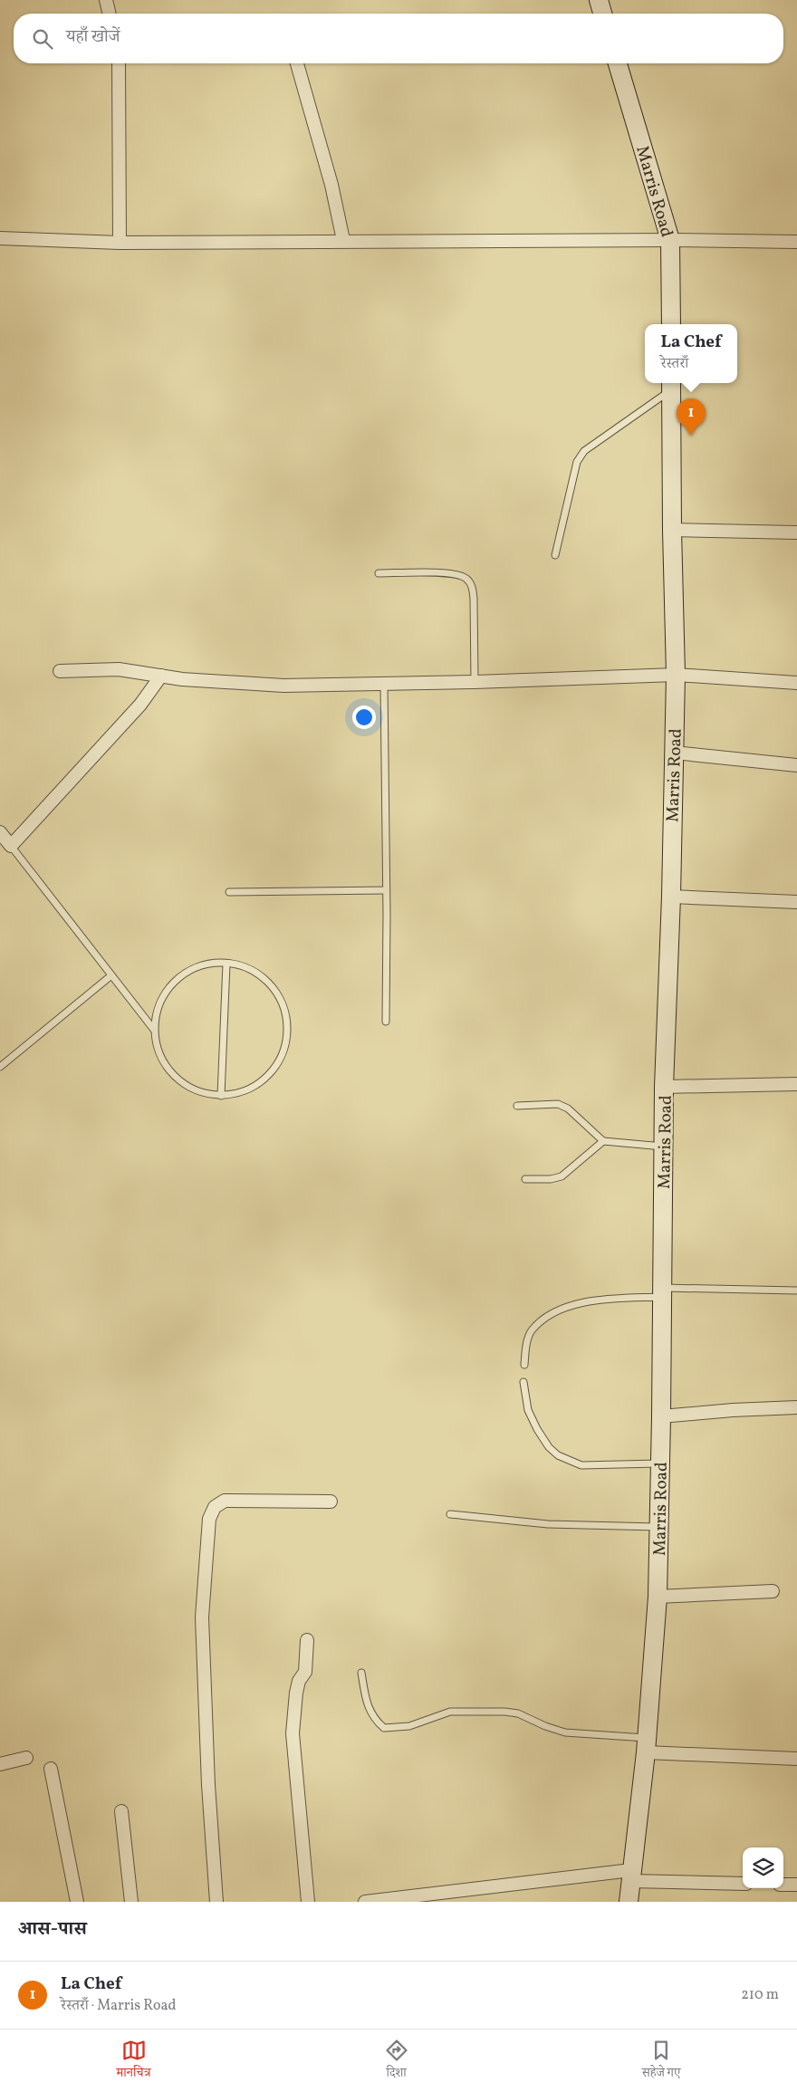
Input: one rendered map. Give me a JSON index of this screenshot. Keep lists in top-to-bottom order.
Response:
{
  "streets": {
    "street": ["Marris Road"]
  },
  "page": {
    "search": "यहाँ खोजें",
    "popup": ["La Chef", "रेस्तराँ"],
    "pins": "1",
    "heading": "आस-पास",
    "list": [
      {
        "mark": "1",
        "name": "La Chef",
        "note": "रेस्तराँ · Marris Road",
        "value": "210 m"
      }
    ],
    "nav": ["मानचित्र", "दिशा", "सहेजे गए"]
  }
}
